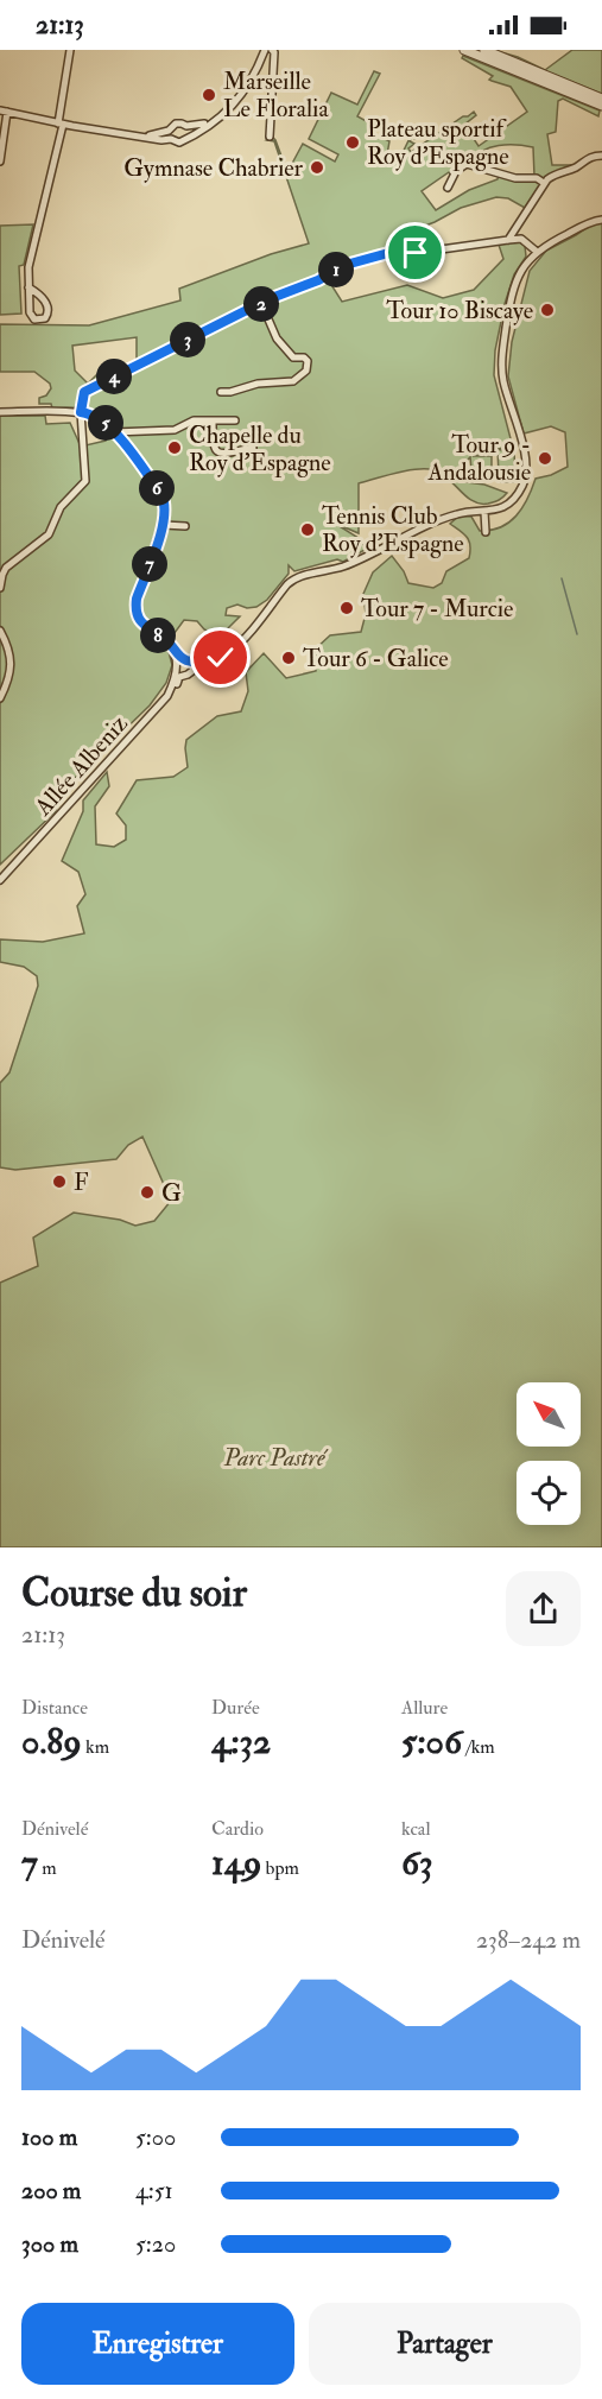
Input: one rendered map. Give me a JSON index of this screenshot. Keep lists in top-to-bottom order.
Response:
{
  "streets": {
    "street": ["Allée Albeniz"]
  },
  "parks": ["Parc Pastré"],
  "places": [
    "Marseille Le Floralia",
    "Plateau sportif Roy d'Espagne",
    "Gymnase Chabrier",
    "Tour 10 Biscaye",
    "Chapelle du Roy d’Espagne",
    "Tour 9 - Andalousie",
    "Tennis Club Roy d'Espagne",
    "Tour 7 - Murcie",
    "Tour 6 - Galice",
    "F",
    "G"
  ],
  "north": "top left",
  "page": {
    "status": "21:13",
    "pins": [
      "1",
      "2",
      "3",
      "4",
      "5",
      "6",
      "7",
      "8"
    ],
    "heading": ["Course du soir", "21:13"],
    "stats": [
      ["Distance", "0.89 km"],
      ["Durée", "4:32"],
      ["Allure", "5:06 /km"],
      ["Dénivelé", "7 m"],
      ["Cardio", "149 bpm"],
      ["kcal", "63"]
    ],
    "chart": ["Dénivelé", "238–242 m"],
    "list": [
      {
        "name": "100 m",
        "note": "5:00"
      },
      {
        "name": "200 m",
        "note": "4:51"
      },
      {
        "name": "300 m",
        "note": "5:20"
      }
    ],
    "buttons": ["Enregistrer", "Partager"]
  }
}
